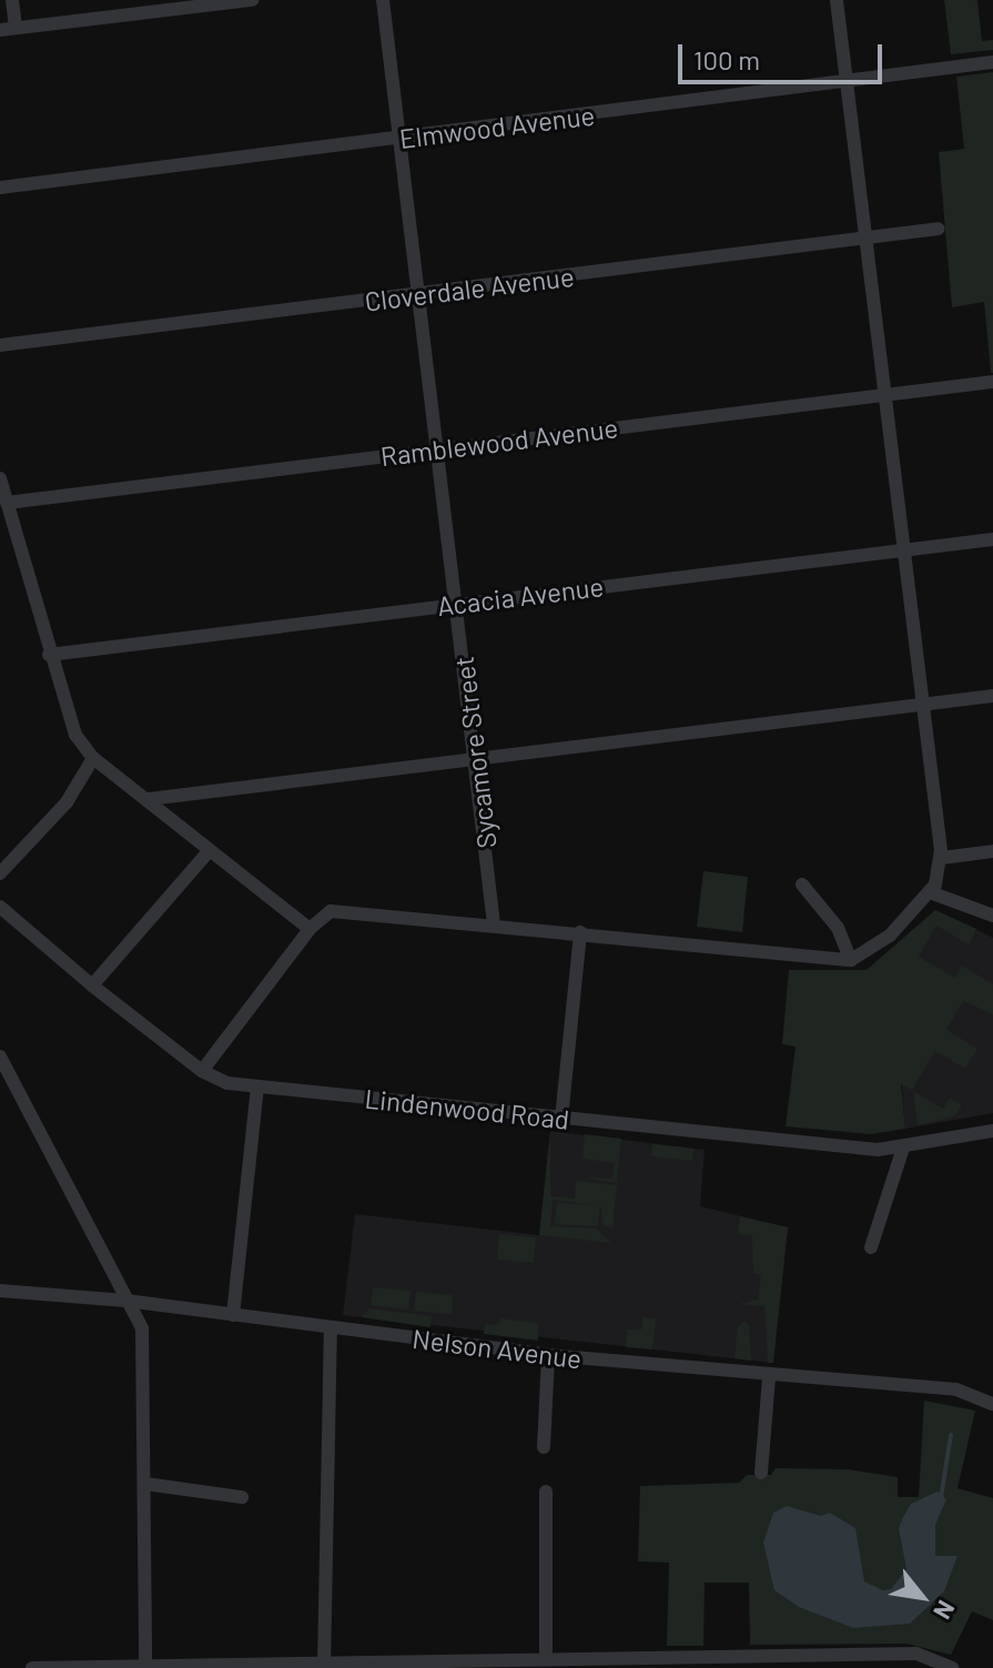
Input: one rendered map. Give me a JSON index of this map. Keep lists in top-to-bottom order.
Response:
{
  "streets": {
    "street": [
      "Elmwood Avenue",
      "Cloverdale Avenue",
      "Ramblewood Avenue",
      "Acacia Avenue",
      "Sycamore Street",
      "Lindenwood Road",
      "Nelson Avenue"
    ]
  },
  "crossings": [
    ["Elmwood Avenue", "Sycamore Street"],
    ["Cloverdale Avenue", "Sycamore Street"],
    ["Ramblewood Avenue", "Sycamore Street"],
    ["Acacia Avenue", "Sycamore Street"]
  ],
  "scale_bar": "100 m",
  "north": "bottom right"
}
